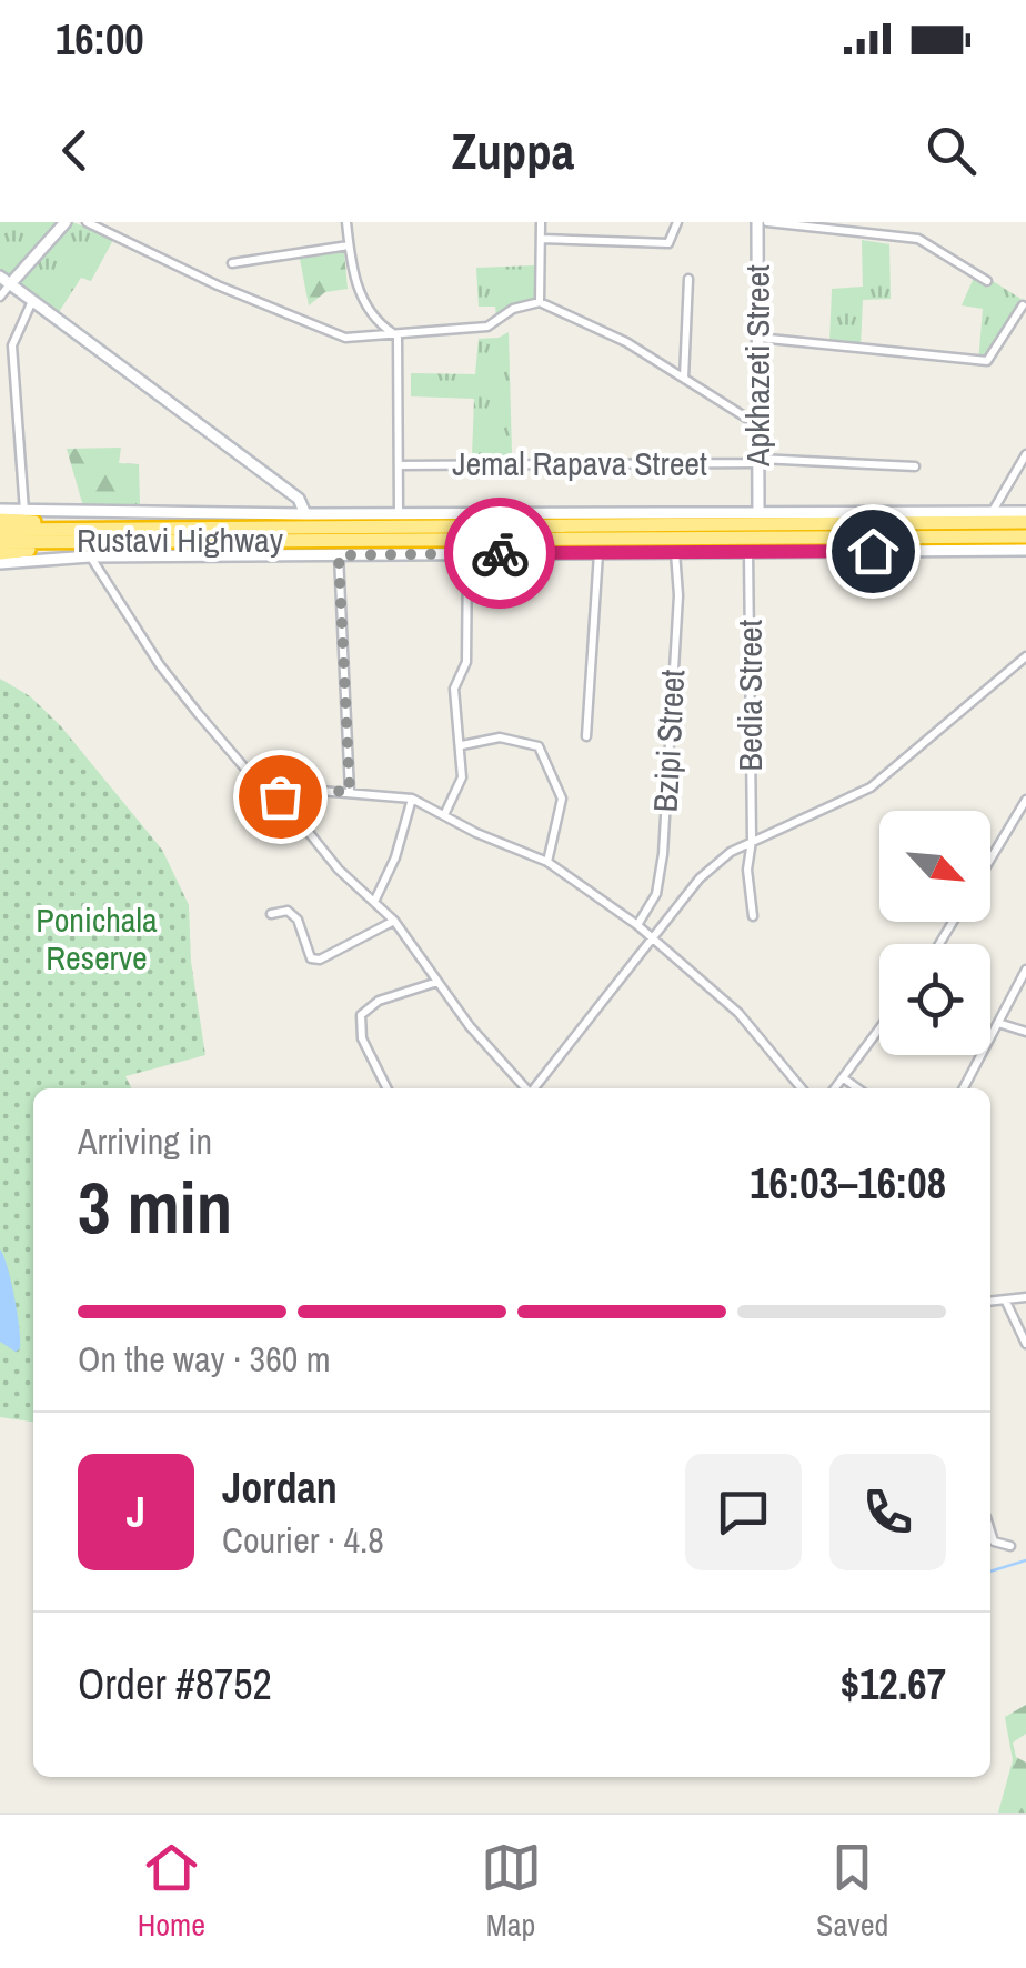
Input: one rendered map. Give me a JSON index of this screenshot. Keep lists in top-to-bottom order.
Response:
{
  "streets": {
    "highway": ["Rustavi Highway"],
    "street": [
      "Apkhazeti Street",
      "Jemal Rapava Street",
      "Bedia Street",
      "Bzipi Street"
    ]
  },
  "crossings": [
    ["Apkhazeti Street", "Jemal Rapava Street"]
  ],
  "parks": ["Ponichala Reserve"],
  "north": "bottom right",
  "page": {
    "status": "16:00",
    "header": "Zuppa",
    "heading": ["3 min", "Arriving in", "16:03–16:08"],
    "panel": [
      "Jordan",
      "Courier · 4.8",
      "Order #8752",
      "$12.67"
    ],
    "bar": "On the way · 360 m",
    "round": "J",
    "tabs": ["Home", "Map", "Saved"]
  }
}
